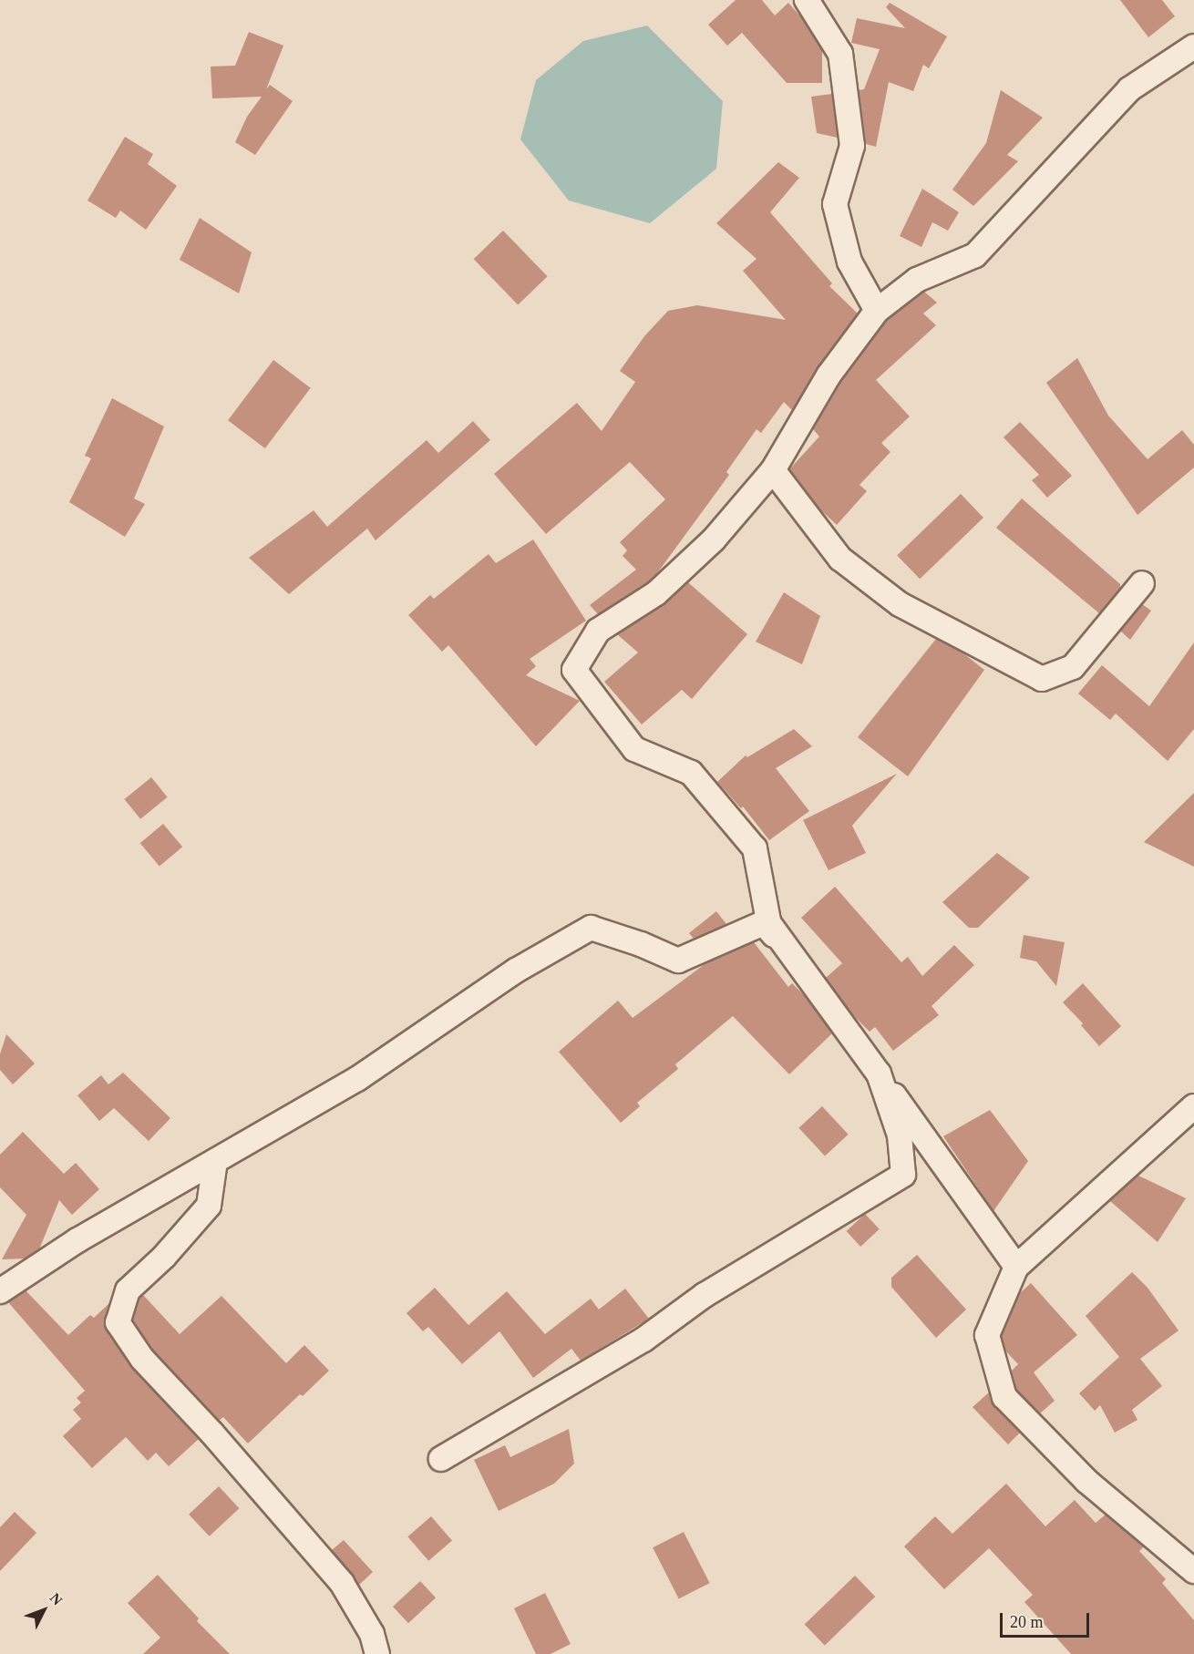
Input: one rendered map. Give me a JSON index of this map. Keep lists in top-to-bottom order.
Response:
{
  "scale_bar": "20 m",
  "north": "top right"
}
